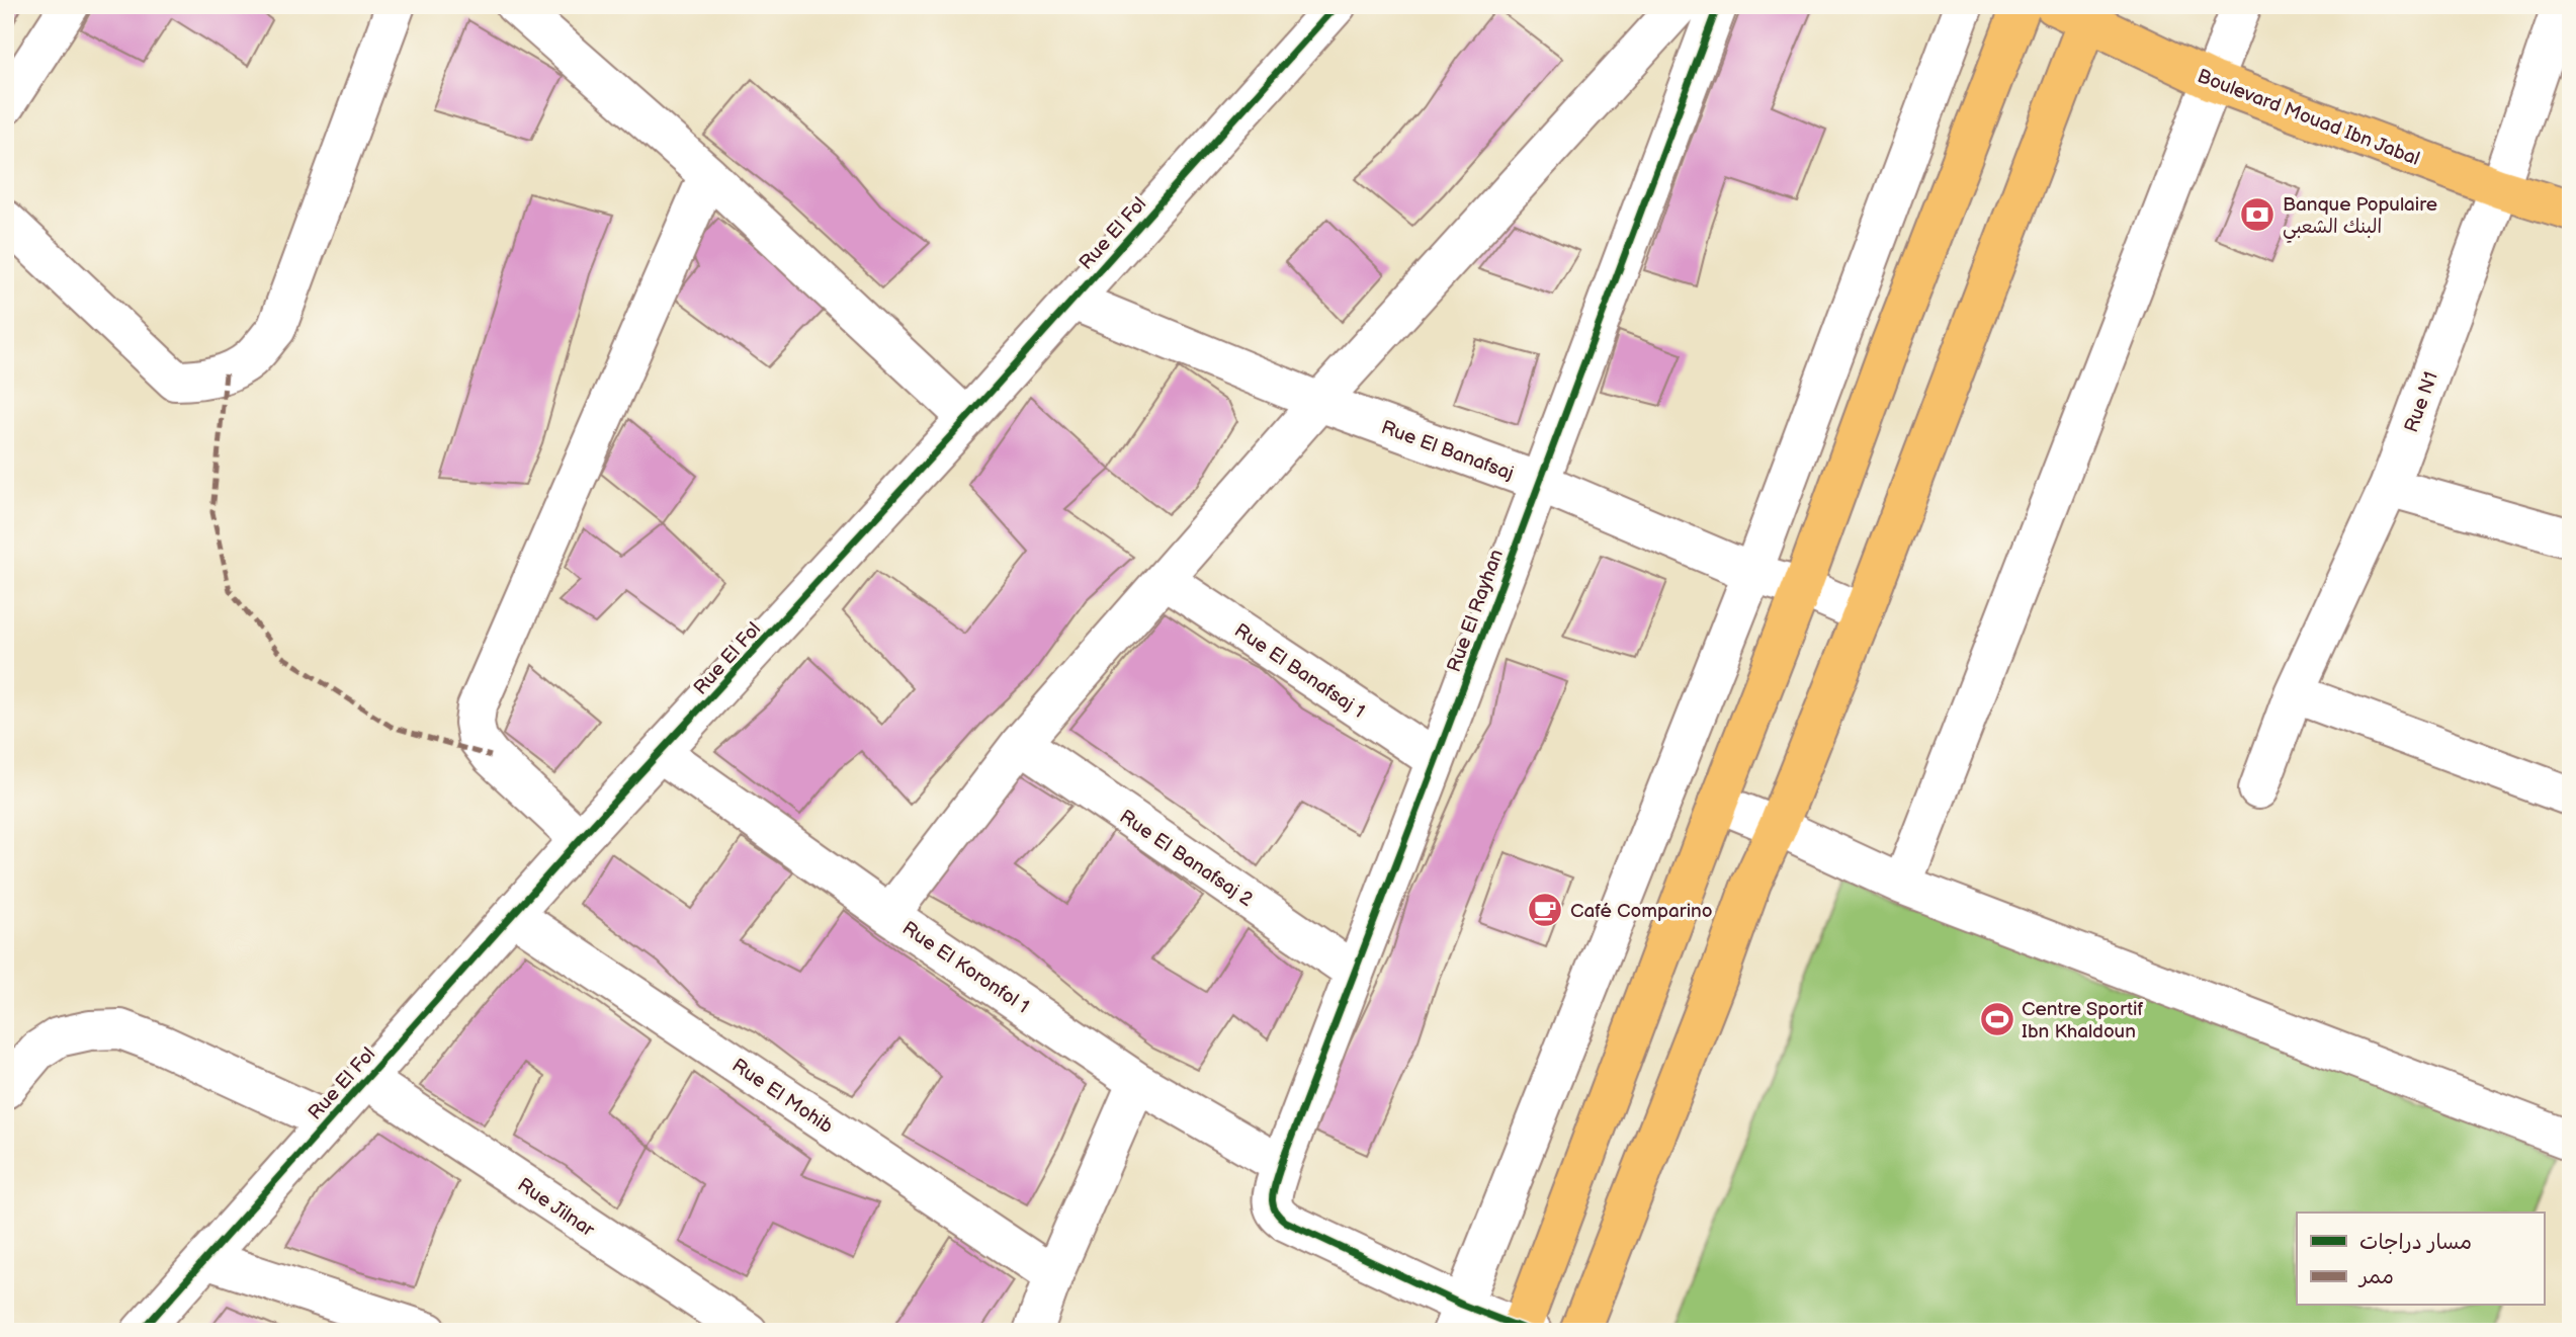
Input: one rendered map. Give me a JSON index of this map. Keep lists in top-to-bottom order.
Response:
{
  "streets": {
    "main road": ["Boulevard Mouad Ibn Jabal"],
    "street": [
      "Rue El Fol",
      "Rue N1",
      "Rue El Banafsaj",
      "Rue El Rayhan",
      "Rue El Banafsaj 1",
      "Rue El Banafsaj 2",
      "Rue El Koronfol 1",
      "Rue El Mohib",
      "Rue Jilnar"
    ]
  },
  "crossings": [
    ["Boulevard Mouad Ibn Jabal", "Rue N1"],
    ["Rue El Fol", "Rue El Banafsaj"],
    ["Rue El Fol", "Rue El Koronfol 1"],
    ["Rue El Fol", "Rue El Mohib"],
    ["Rue El Fol", "Rue Jilnar"],
    ["Rue El Banafsaj", "Rue El Rayhan"],
    ["Rue El Rayhan", "Rue El Banafsaj 1"],
    ["Rue El Rayhan", "Rue El Banafsaj 2"],
    ["Rue El Rayhan", "Rue El Koronfol 1"]
  ],
  "places": {
    "bank": ["Banque Populaire البنك الشعبي"],
    "cafe": ["Café Comparino"],
    "sports": ["Centre Sportif Ibn Khaldoun"]
  },
  "legend": ["مسار دراجات", "ممر"]
}
